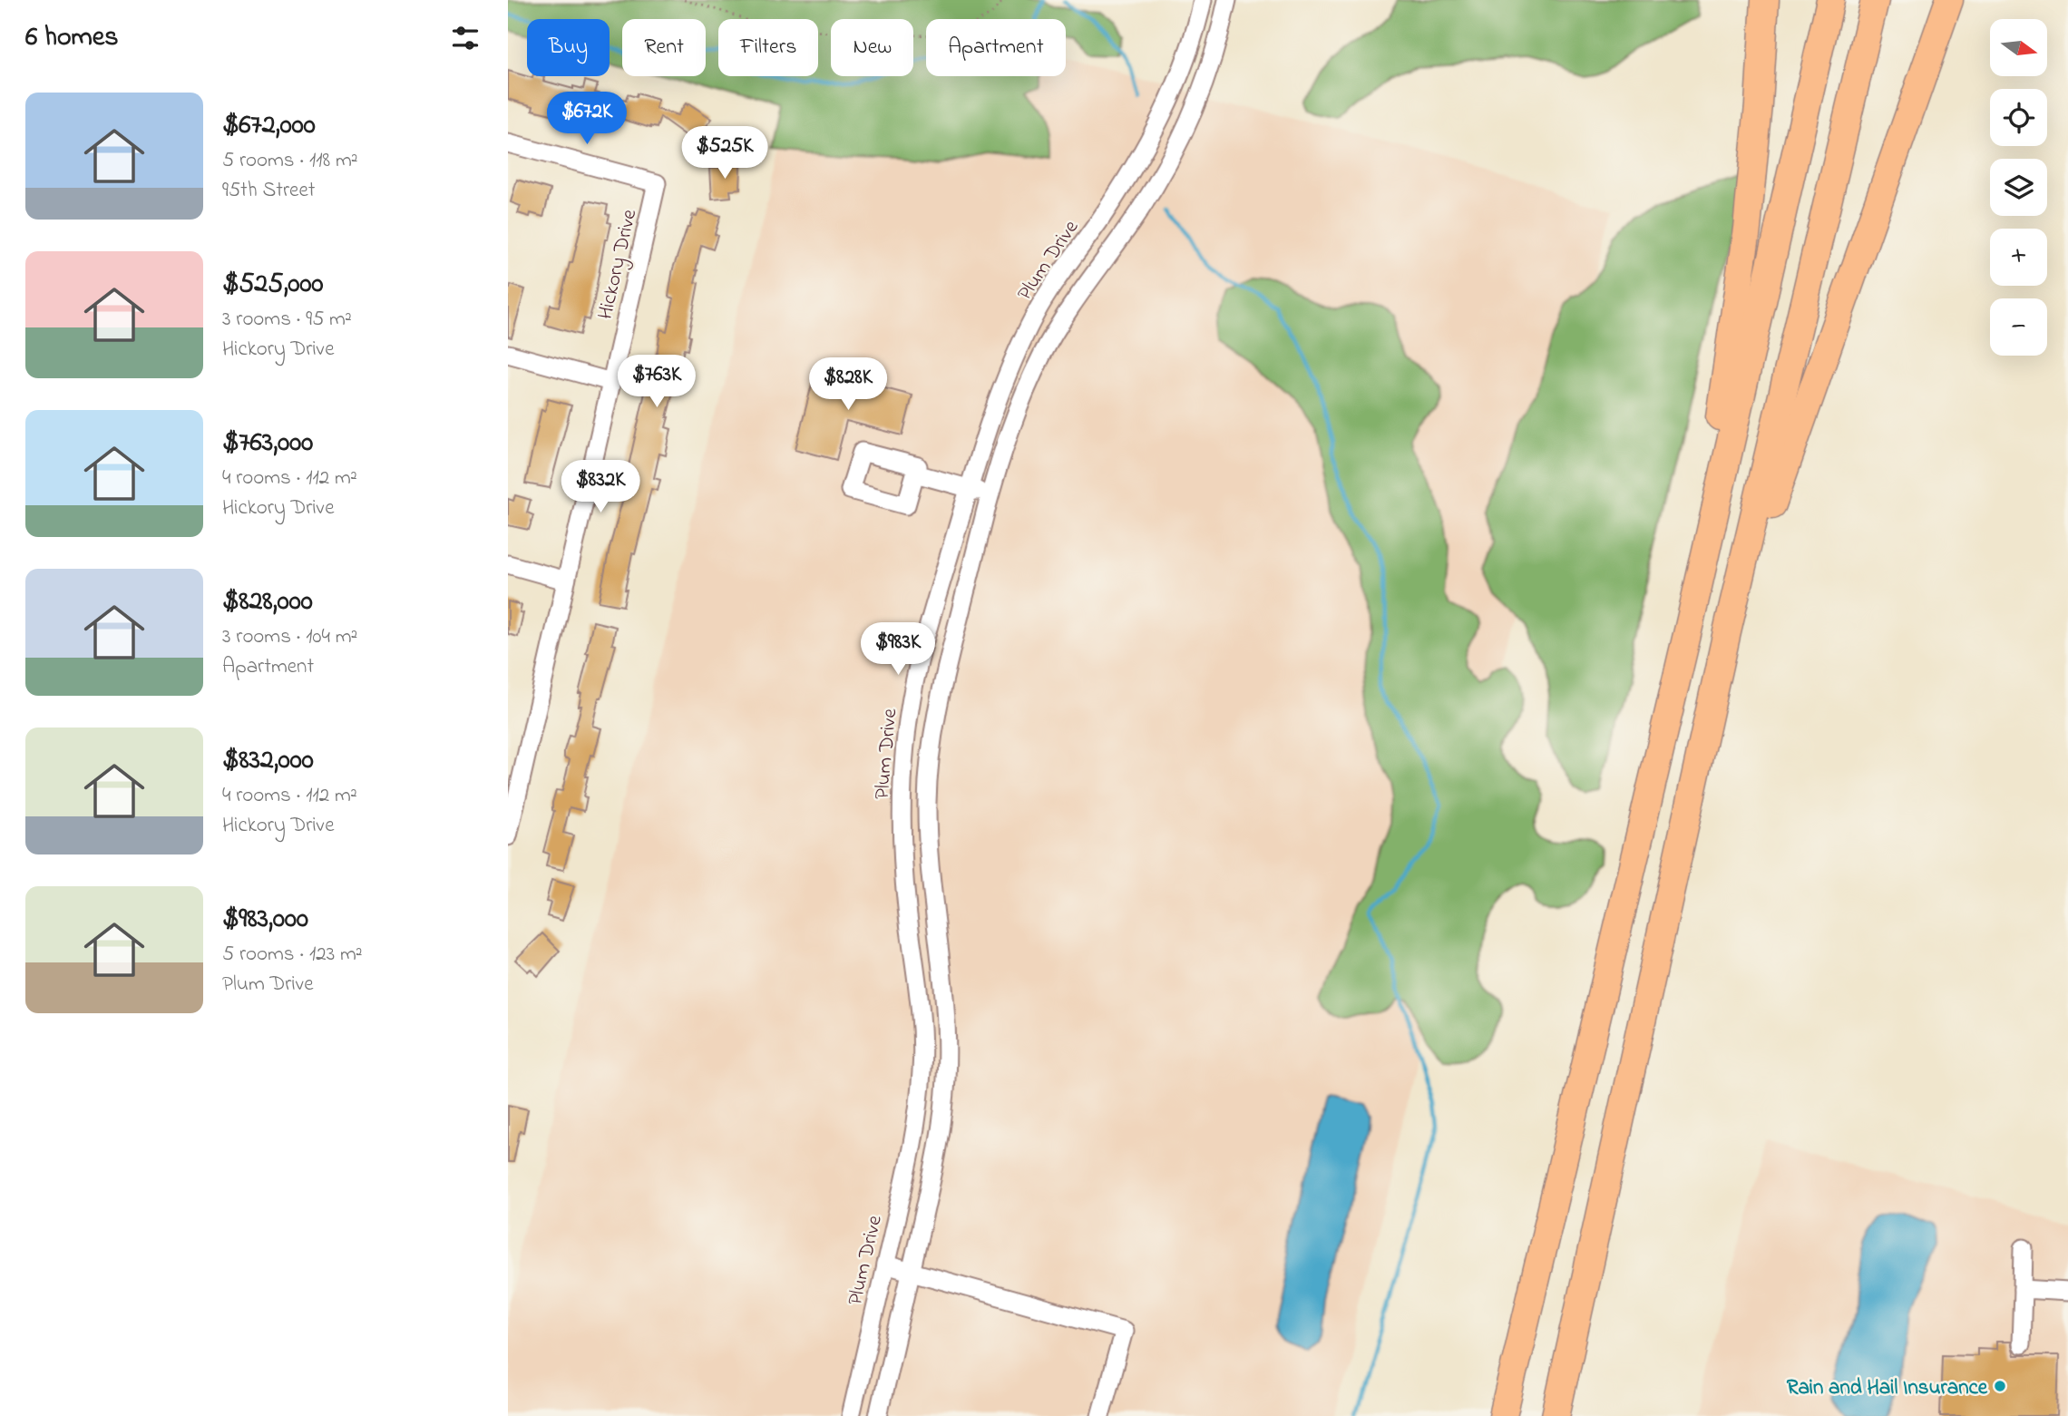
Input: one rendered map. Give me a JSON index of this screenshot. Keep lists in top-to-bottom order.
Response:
{
  "streets": {
    "street": ["Plum Drive", "Hickory Drive"]
  },
  "places": ["Rain and Hail Insurance"],
  "north": "right",
  "page": {
    "heading": "6 homes",
    "map_buttons": ["+", "−"],
    "chip": [
      "Buy",
      "Rent",
      "Filters",
      "New",
      "Apartment"
    ],
    "list": [
      {
        "name": "$672,000",
        "note": "5 rooms · 118 m² · 95th Street"
      },
      {
        "name": "$525,000",
        "note": "3 rooms · 95 m² · Hickory Drive"
      },
      {
        "name": "$763,000",
        "note": "4 rooms · 112 m² · Hickory Drive"
      },
      {
        "name": "$828,000",
        "note": "3 rooms · 104 m² · Apartment"
      },
      {
        "name": "$832,000",
        "note": "4 rooms · 112 m² · Hickory Drive"
      },
      {
        "name": "$983,000",
        "note": "5 rooms · 123 m² · Plum Drive"
      }
    ],
    "price": [
      "$672K",
      "$525K",
      "$763K",
      "$828K",
      "$832K",
      "$983K"
    ]
  }
}
